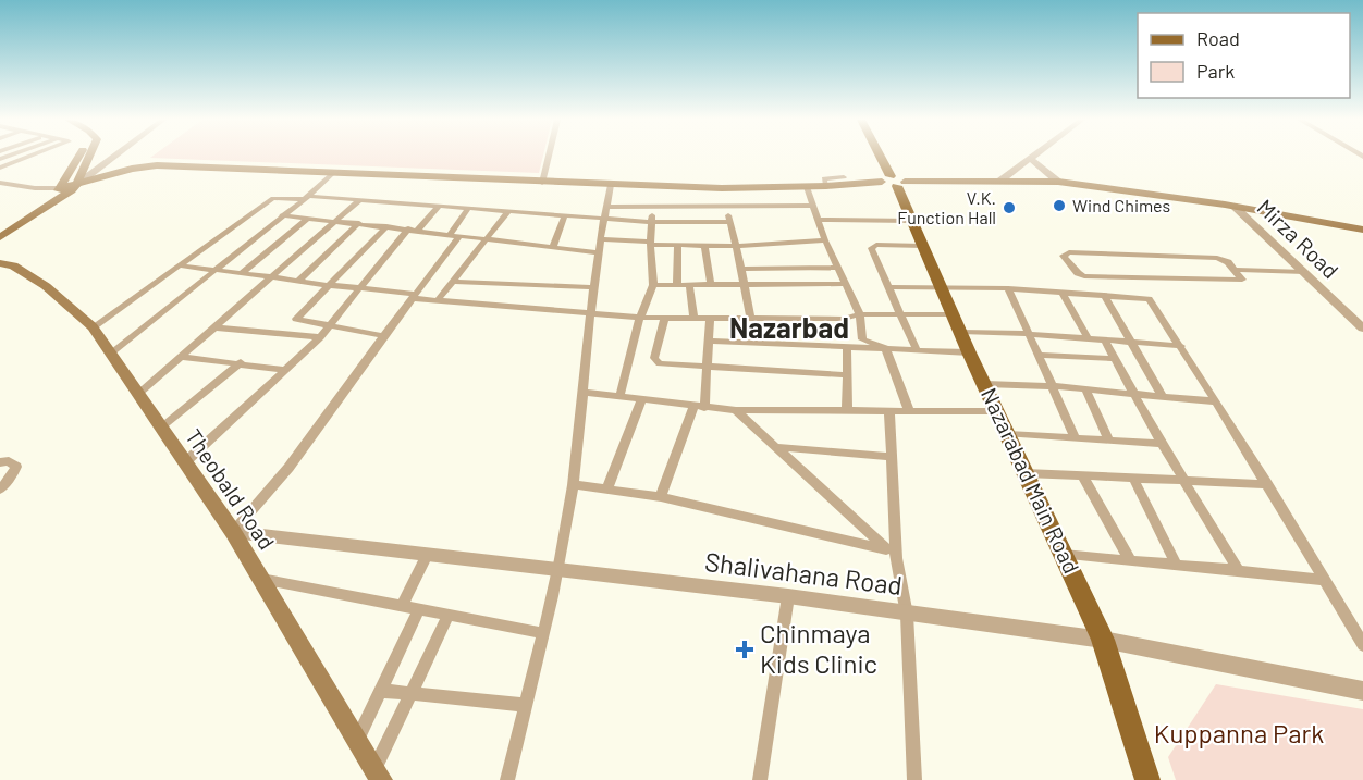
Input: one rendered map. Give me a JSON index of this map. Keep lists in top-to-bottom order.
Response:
{
  "streets": {
    "main road": ["Nazarabad Main Road", "Theobald Road"],
    "street": ["Mirza Road", "Shalivahana Road"]
  },
  "crossings": [
    ["Nazarabad Main Road", "Shalivahana Road"],
    ["Theobald Road", "Shalivahana Road"]
  ],
  "districts": ["Nazarbad"],
  "parks": ["Kuppanna Park"],
  "places": {
    "other": ["Wind Chimes", "V.K. Function Hall"],
    "health": ["Chinmaya Kids Clinic"]
  },
  "legend": ["Road", "Park"]
}
